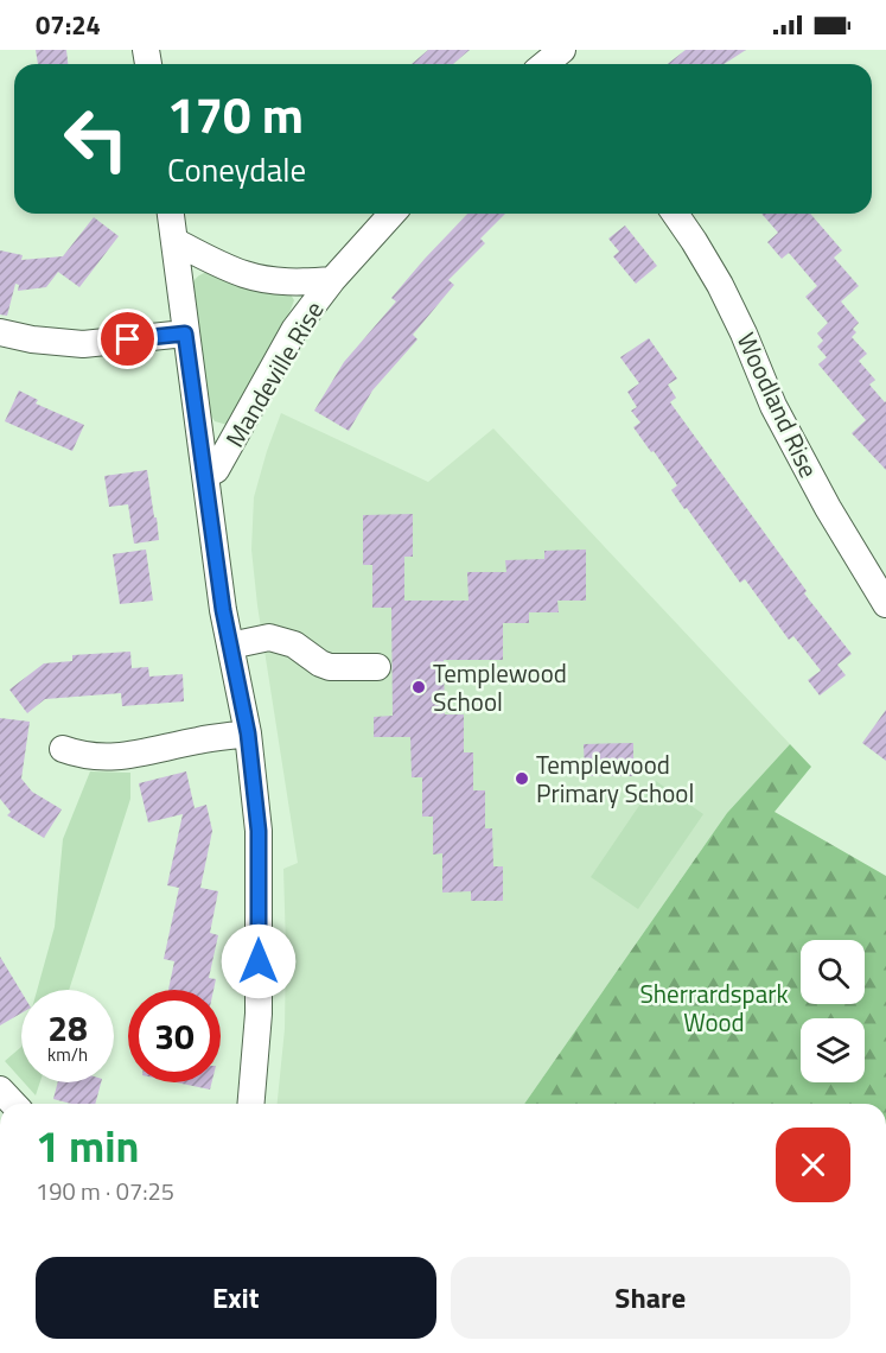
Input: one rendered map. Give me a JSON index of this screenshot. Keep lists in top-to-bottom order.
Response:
{
  "streets": {
    "street": ["Mandeville Rise", "Woodland Rise"]
  },
  "parks": ["Sherrardspark Wood"],
  "places": ["Templewood School", "Templewood Primary School"],
  "page": {
    "status": "07:24",
    "turn": ["170 m", "Coneydale"],
    "speed": "28 km/h",
    "limit": "30",
    "heading": ["1 min", "190 m · 07:25"],
    "buttons": ["Exit", "Share"]
  }
}
